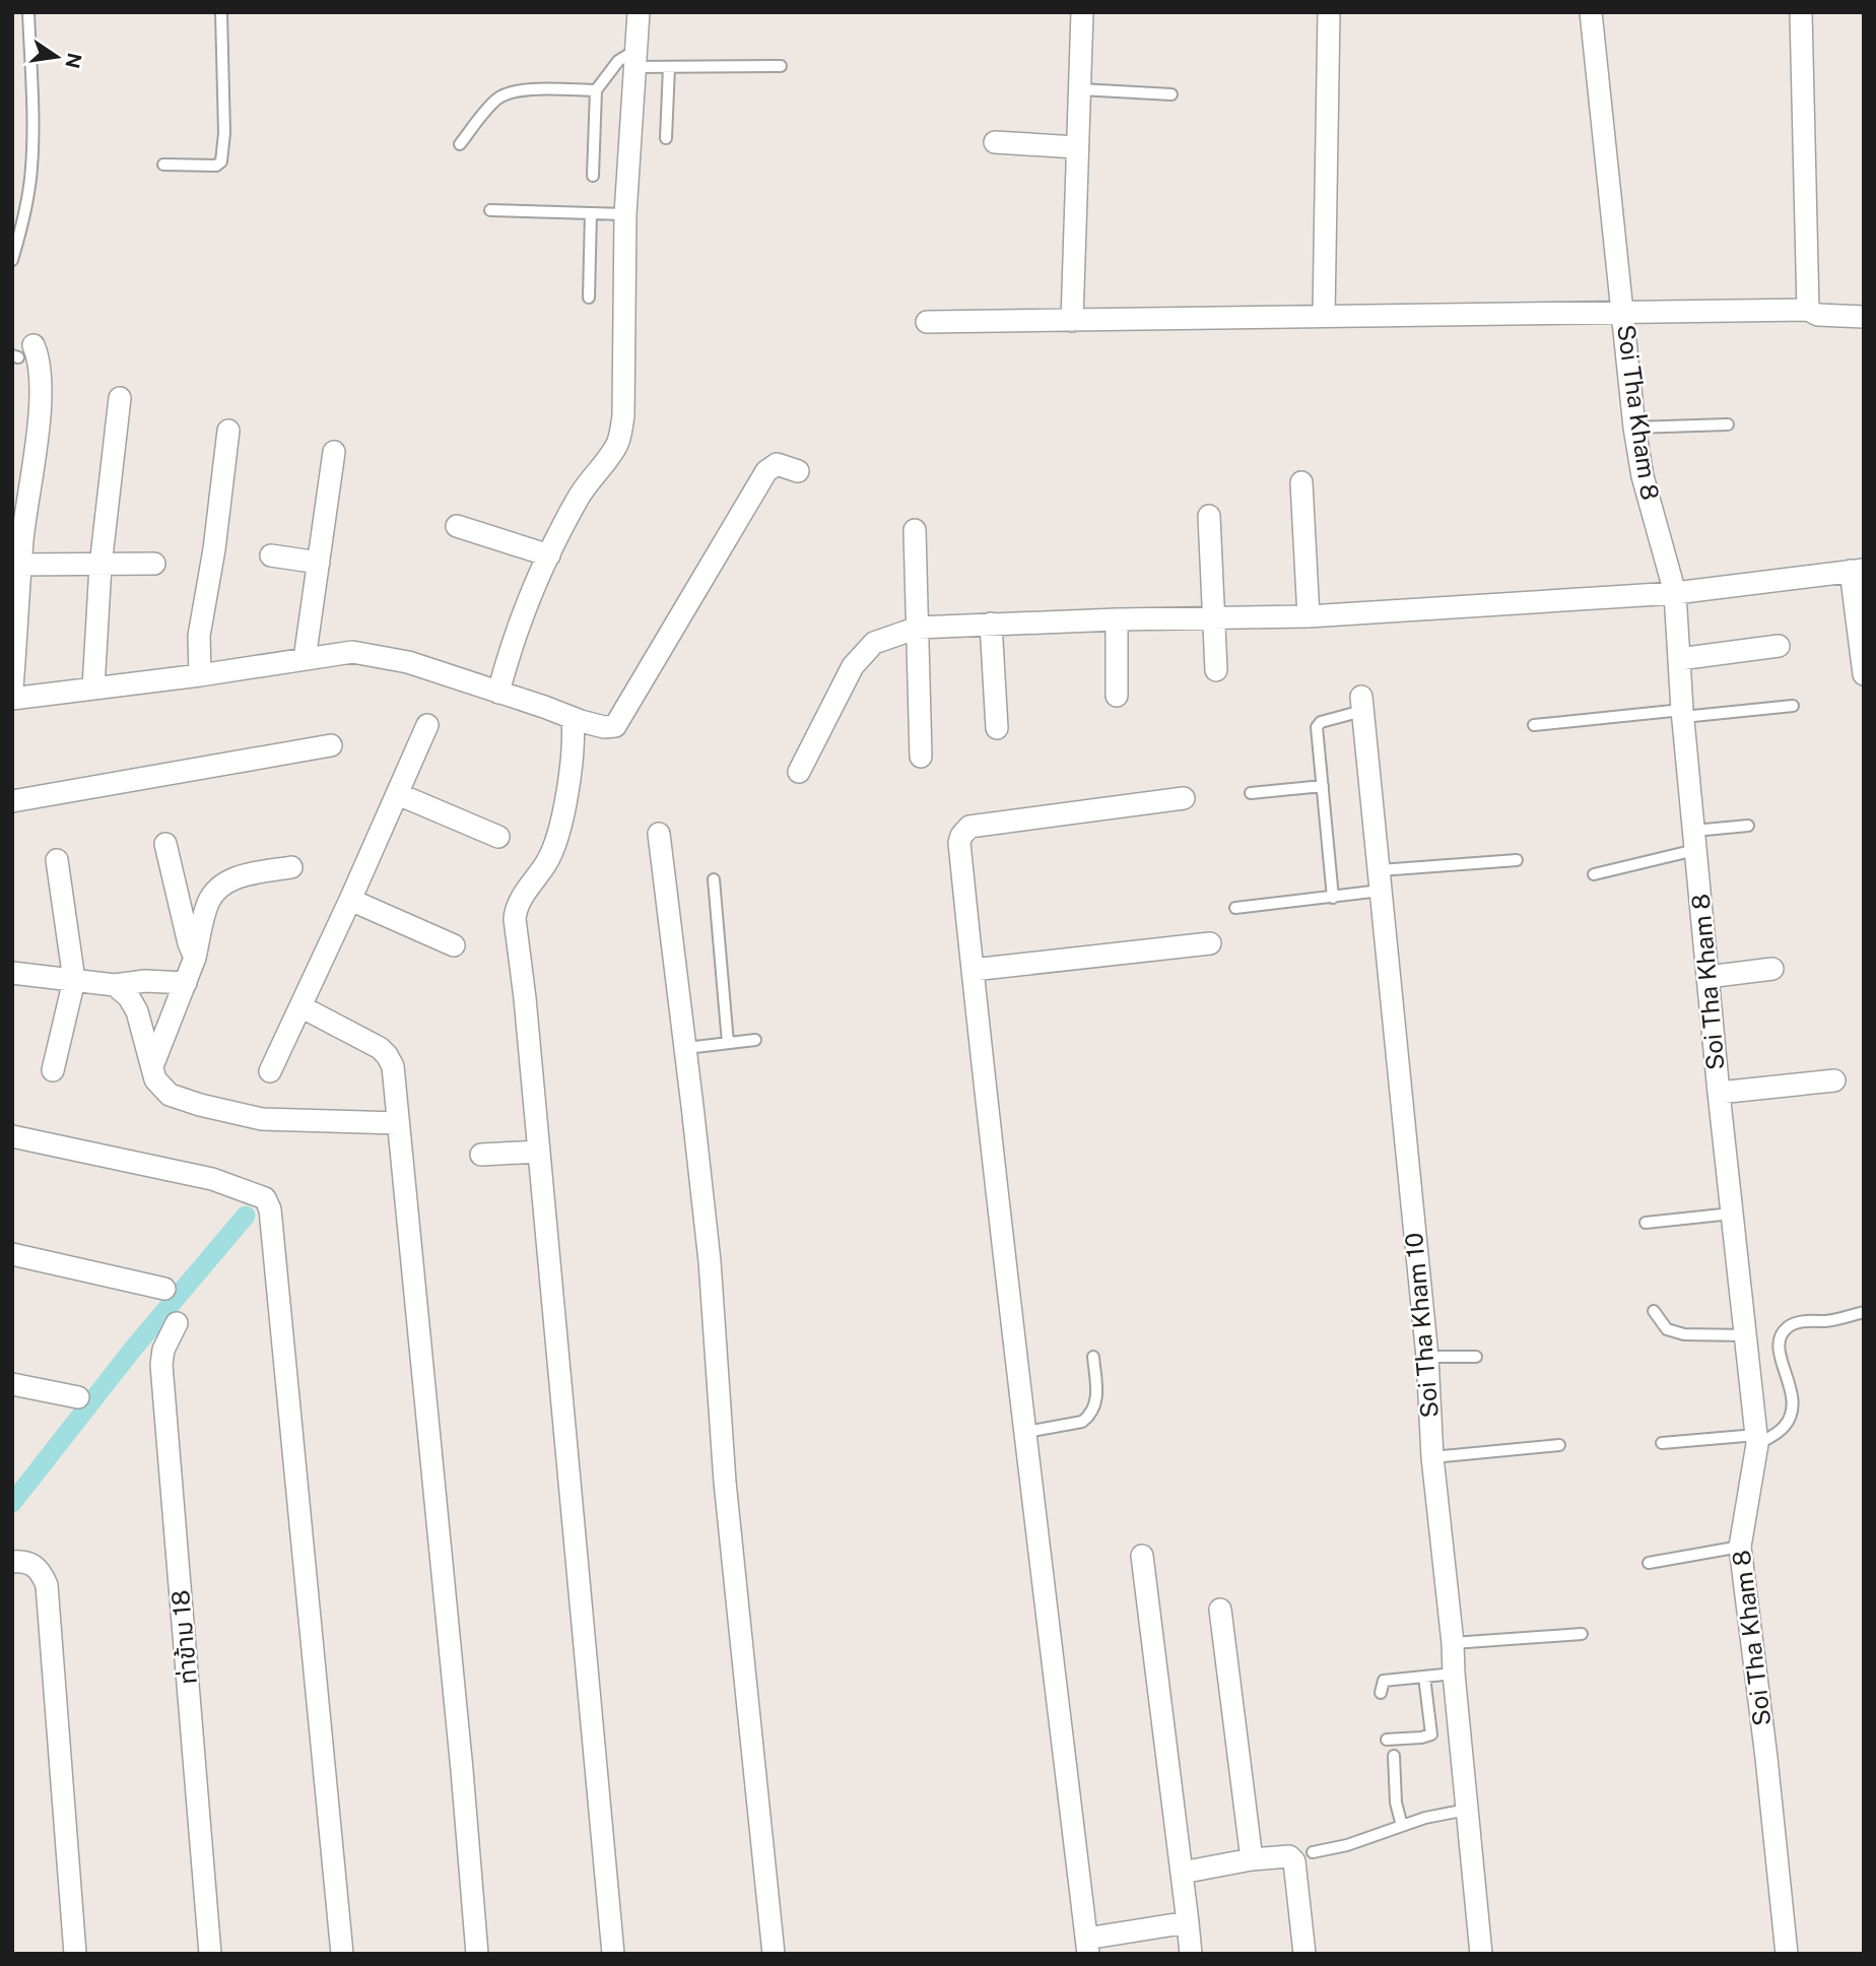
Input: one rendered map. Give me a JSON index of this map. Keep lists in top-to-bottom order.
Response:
{
  "streets": {
    "street": ["Soi Tha Kham 8", "Soi Tha Kham 10", "ท่าข้าม 18"]
  },
  "north": "right"
}
